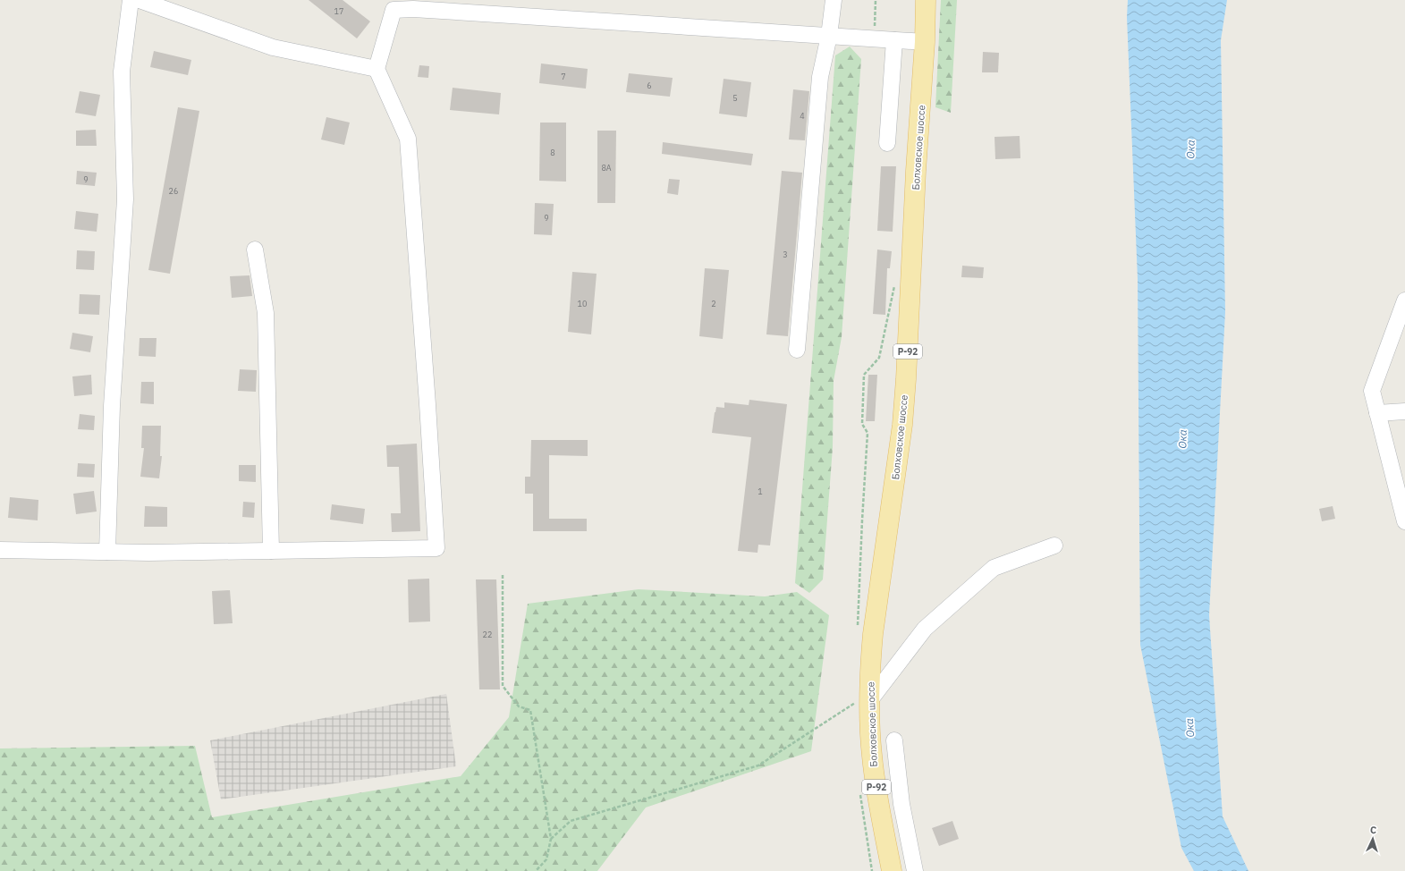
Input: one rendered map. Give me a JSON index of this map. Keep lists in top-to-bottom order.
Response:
{
  "streets": {
    "main road": ["Болховское шоссе", "Р-92"]
  },
  "water": ["Ока"],
  "house_numbers": [
    "17",
    "7",
    "6",
    "5",
    "4",
    "8",
    "8А",
    "9",
    "26",
    "9",
    "3",
    "10",
    "2",
    "1",
    "22"
  ],
  "north": "top"
}
